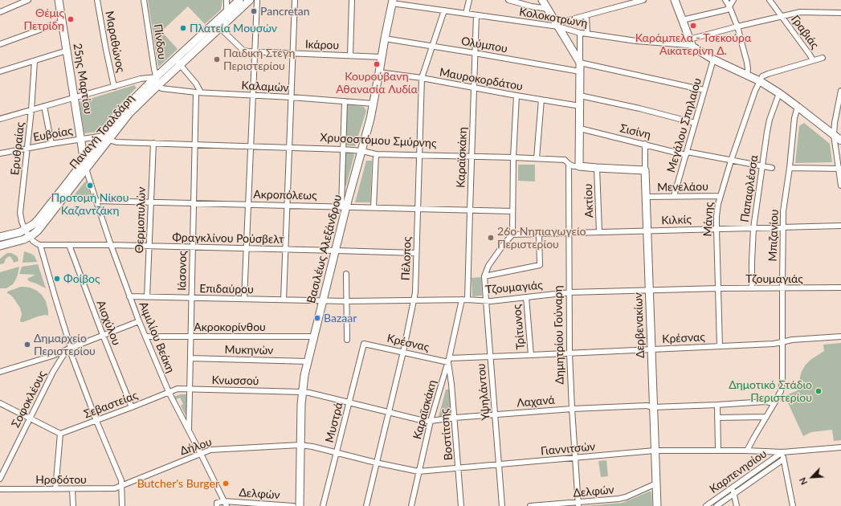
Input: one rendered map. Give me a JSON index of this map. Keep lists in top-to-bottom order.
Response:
{
  "streets": {
    "street": [
      "Κολοκοτρώνη",
      "Γραβιάς",
      "Μαραθώνος",
      "Πίνδου",
      "Ικάρου",
      "Ολύμπου",
      "25ης Μαρτίου",
      "Μαυροκορδάτου",
      "Καλαμών",
      "Μεγάλου Σπηλαίου",
      "Παναγή Τσαλδάρη",
      "Σισίνη",
      "Ευβοίας",
      "Χρυσοστόμου Σμύρνης",
      "Ερυθραίας",
      "Καραϊσκάκη",
      "Μενελάου",
      "Παπαφλέσσα",
      "Ακροπόλεως",
      "Ακτίου",
      "Μάνης",
      "Θερμοπυλών",
      "Κιλκίς",
      "Μπιζανίου",
      "Φραγκλίνου Ρούσβελτ",
      "Βασιλέως Αλεξάνδρου",
      "Πέλοπος",
      "Ιάσονος",
      "Τζουμαγιάς",
      "Επιδαύρου",
      "Αισχύλου",
      "Δερβενακίων",
      "Ακροκορίνθου",
      "Τρίτωνος",
      "Δημητρίου Γούναρη",
      "Αιμιλίου Βεάκη",
      "Κρέσνας",
      "Μυκηνών",
      "Κνωσσού",
      "Υψηλάντου",
      "Σοφοκλέους",
      "Λαχανά",
      "Σεβαστείας",
      "Μυστρά",
      "Βοστίτσης",
      "Δήλου",
      "Γιαννιτσών",
      "Καρπενησίου",
      "Ηροδότου",
      "Δελφών"
    ]
  },
  "crossings": [
    ["Κολοκοτρώνη", "Καραϊσκάκη"],
    ["Κολοκοτρώνη", "Βασιλέως Αλεξάνδρου"],
    ["Κολοκοτρώνη", "Πέλοπος"],
    ["Πίνδου", "Καλαμών"],
    ["Πίνδου", "Παναγή Τσαλδάρη"],
    ["Ικάρου", "Παναγή Τσαλδάρη"],
    ["Ικάρου", "Βασιλέως Αλεξάνδρου"],
    ["Ολύμπου", "Καραϊσκάκη"],
    ["Ολύμπου", "Βασιλέως Αλεξάνδρου"],
    ["Ολύμπου", "Πέλοπος"],
    ["25ης Μαρτίου", "Παναγή Τσαλδάρη"],
    ["25ης Μαρτίου", "Ευβοίας"],
    ["25ης Μαρτίου", "Αιμιλίου Βεάκη"],
    ["Μαυροκορδάτου", "Καραϊσκάκη"],
    ["Μαυροκορδάτου", "Βασιλέως Αλεξάνδρου"],
    ["Μαυροκορδάτου", "Πέλοπος"],
    ["Καλαμών", "Παναγή Τσαλδάρη"],
    ["Καλαμών", "Βασιλέως Αλεξάνδρου"],
    ["Καλαμών", "Ιάσονος"],
    ["Μεγάλου Σπηλαίου", "Σισίνη"],
    ["Μεγάλου Σπηλαίου", "Μενελάου"],
    ["Παναγή Τσαλδάρη", "Ευβοίας"],
    ["Παναγή Τσαλδάρη", "Χρυσοστόμου Σμύρνης"],
    ["Παναγή Τσαλδάρη", "Ερυθραίας"],
    ["Παναγή Τσαλδάρη", "Αιμιλίου Βεάκη"],
    ["Σισίνη", "Παπαφλέσσα"],
    ["Σισίνη", "Μάνης"],
    ["Σισίνη", "Δερβενακίων"],
    ["Ευβοίας", "Χρυσοστόμου Σμύρνης"],
    ["Ευβοίας", "Ερυθραίας"],
    ["Χρυσοστόμου Σμύρνης", "Καραϊσκάκη"],
    ["Χρυσοστόμου Σμύρνης", "Ακτίου"],
    ["Χρυσοστόμου Σμύρνης", "Θερμοπυλών"],
    ["Χρυσοστόμου Σμύρνης", "Βασιλέως Αλεξάνδρου"],
    ["Χρυσοστόμου Σμύρνης", "Πέλοπος"],
    ["Χρυσοστόμου Σμύρνης", "Ιάσονος"],
    ["Χρυσοστόμου Σμύρνης", "Δερβενακίων"],
    ["Χρυσοστόμου Σμύρνης", "Δημητρίου Γούναρη"],
    ["Ερυθραίας", "Φραγκλίνου Ρούσβελτ"],
    ["Καραϊσκάκη", "Ακροπόλεως"],
    ["Καραϊσκάκη", "Τζουμαγιάς"],
    ["Καραϊσκάκη", "Κρέσνας"],
    ["Καραϊσκάκη", "Λαχανά"],
    ["Καραϊσκάκη", "Βοστίτσης"],
    ["Καραϊσκάκη", "Γιαννιτσών"],
    ["Μενελάου", "Μάνης"],
    ["Μενελάου", "Δερβενακίων"],
    ["Παπαφλέσσα", "Κιλκίς"],
    ["Παπαφλέσσα", "Τζουμαγιάς"],
    ["Ακροπόλεως", "Θερμοπυλών"],
    ["Ακροπόλεως", "Βασιλέως Αλεξάνδρου"],
    ["Ακροπόλεως", "Πέλοπος"],
    ["Ακροπόλεως", "Ιάσονος"],
    ["Ακροπόλεως", "Αιμιλίου Βεάκη"],
    ["Ακτίου", "Κιλκίς"],
    ["Μάνης", "Κιλκίς"],
    ["Μάνης", "Τζουμαγιάς"],
    ["Μάνης", "Κρέσνας"],
    ["Θερμοπυλών", "Φραγκλίνου Ρούσβελτ"],
    ["Θερμοπυλών", "Επιδαύρου"],
    ["Κιλκίς", "Μπιζανίου"],
    ["Κιλκίς", "Δερβενακίων"],
    ["Κιλκίς", "Δημητρίου Γούναρη"],
    ["Μπιζανίου", "Τζουμαγιάς"],
    ["Μπιζανίου", "Κρέσνας"],
    ["Μπιζανίου", "Λαχανά"],
    ["Μπιζανίου", "Γιαννιτσών"],
    ["Φραγκλίνου Ρούσβελτ", "Βασιλέως Αλεξάνδρου"],
    ["Φραγκλίνου Ρούσβελτ", "Πέλοπος"],
    ["Φραγκλίνου Ρούσβελτ", "Ιάσονος"],
    ["Φραγκλίνου Ρούσβελτ", "Αισχύλου"],
    ["Φραγκλίνου Ρούσβελτ", "Αιμιλίου Βεάκη"],
    ["Βασιλέως Αλεξάνδρου", "Τζουμαγιάς"],
    ["Βασιλέως Αλεξάνδρου", "Επιδαύρου"],
    ["Βασιλέως Αλεξάνδρου", "Ακροκορίνθου"],
    ["Βασιλέως Αλεξάνδρου", "Μυκηνών"],
    ["Βασιλέως Αλεξάνδρου", "Κνωσσού"],
    ["Βασιλέως Αλεξάνδρου", "Λαχανά"],
    ["Βασιλέως Αλεξάνδρου", "Δήλου"],
    ["Βασιλέως Αλεξάνδρου", "Γιαννιτσών"],
    ["Πέλοπος", "Τζουμαγιάς"],
    ["Πέλοπος", "Κρέσνας"],
    ["Πέλοπος", "Λαχανά"],
    ["Πέλοπος", "Γιαννιτσών"],
    ["Ιάσονος", "Επιδαύρου"],
    ["Ιάσονος", "Ακροκορίνθου"],
    ["Ιάσονος", "Αιμιλίου Βεάκη"],
    ["Ιάσονος", "Μυκηνών"],
    ["Ιάσονος", "Κνωσσού"],
    ["Τζουμαγιάς", "Επιδαύρου"],
    ["Τζουμαγιάς", "Δερβενακίων"],
    ["Τζουμαγιάς", "Τρίτωνος"],
    ["Τζουμαγιάς", "Δημητρίου Γούναρη"],
    ["Τζουμαγιάς", "Υψηλάντου"],
    ["Επιδαύρου", "Αιμιλίου Βεάκη"],
    ["Αισχύλου", "Σεβαστείας"],
    ["Δερβενακίων", "Κρέσνας"],
    ["Δερβενακίων", "Λαχανά"],
    ["Δερβενακίων", "Γιαννιτσών"],
    ["Δερβενακίων", "Δελφών"],
    ["Ακροκορίνθου", "Αιμιλίου Βεάκη"],
    ["Τρίτωνος", "Κρέσνας"],
    ["Δημητρίου Γούναρη", "Κρέσνας"],
    ["Δημητρίου Γούναρη", "Λαχανά"],
    ["Δημητρίου Γούναρη", "Γιαννιτσών"],
    ["Δημητρίου Γούναρη", "Δελφών"],
    ["Αιμιλίου Βεάκη", "Κνωσσού"],
    ["Αιμιλίου Βεάκη", "Σεβαστείας"],
    ["Αιμιλίου Βεάκη", "Δήλου"],
    ["Αιμιλίου Βεάκη", "Δελφών"],
    ["Κρέσνας", "Υψηλάντου"],
    ["Κρέσνας", "Μυστρά"],
    ["Κρέσνας", "Βοστίτσης"],
    ["Κνωσσού", "Λαχανά"],
    ["Κνωσσού", "Σεβαστείας"],
    ["Υψηλάντου", "Λαχανά"],
    ["Υψηλάντου", "Γιαννιτσών"],
    ["Λαχανά", "Μυστρά"],
    ["Λαχανά", "Βοστίτσης"],
    ["Μυστρά", "Γιαννιτσών"],
    ["Βοστίτσης", "Γιαννιτσών"],
    ["Δήλου", "Γιαννιτσών"],
    ["Δήλου", "Ηροδότου"],
    ["Γιαννιτσών", "Καρπενησίου"]
  ],
  "places": [
    "Pancretan",
    "Θέμις Πετρίδη",
    "Καράμπελα - Τσεκούρα Αικατερίνη Δ.",
    "Πλατεία Μουσών",
    "Παιδική Στέγη Περιστερίου",
    "Κουρούβανη Αθανασία Λυδία",
    "Προτομή Νίκου Καζαντζάκη",
    "26ο Νηπιαγωγείο Περιστερίου",
    "Φοίβος",
    "Bazaar",
    "Δημαρχείο Περιστερίου",
    "Δημοτικό Στάδιο Περιστερίου",
    "Butcher's Burger"
  ],
  "north": "bottom left"
}
